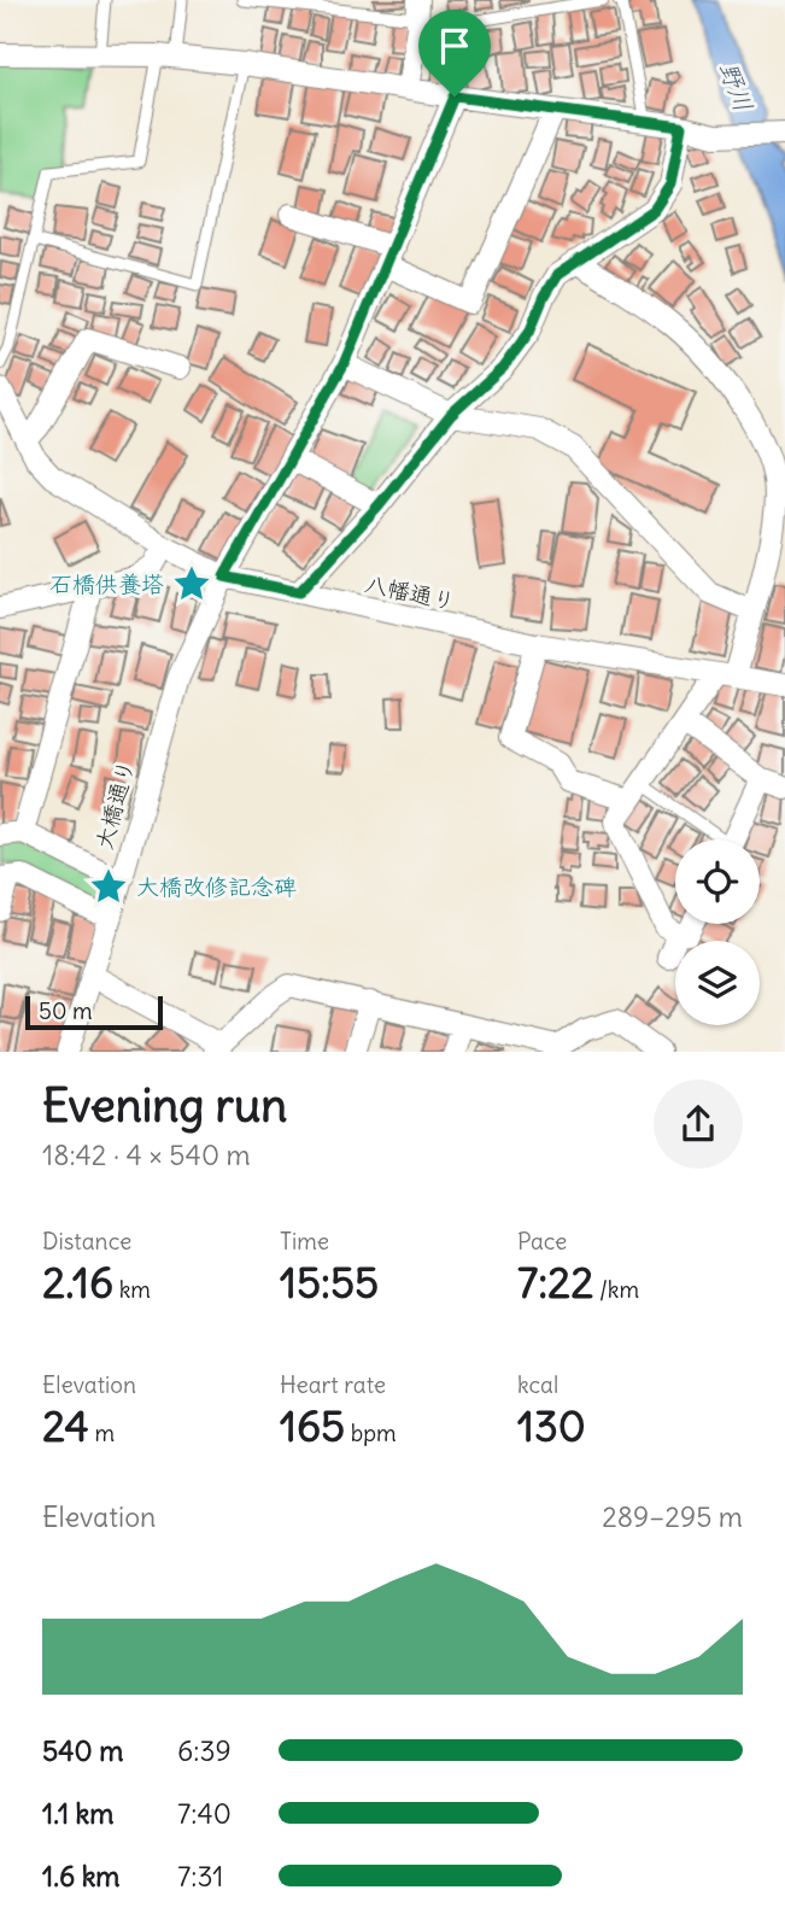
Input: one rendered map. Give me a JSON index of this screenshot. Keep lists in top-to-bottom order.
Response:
{
  "streets": {
    "street": ["八幡通り", "大橋通り"]
  },
  "crossings": [
    ["八幡通り", "大橋通り"]
  ],
  "water": ["野川"],
  "places": {
    "place": ["石橋供養塔", "大橋改修記念碑"]
  },
  "scale_bar": "50 m",
  "page": {
    "scale": "50 m",
    "heading": ["Evening run", "18:42 · 4 × 540 m"],
    "stats": [
      ["Distance", "2.16 km"],
      ["Time", "15:55"],
      ["Pace", "7:22 /km"],
      ["Elevation", "24 m"],
      ["Heart rate", "165 bpm"],
      ["kcal", "130"]
    ],
    "chart": ["Elevation", "289–295 m"],
    "list": [
      {
        "name": "540 m",
        "note": "6:39"
      },
      {
        "name": "1.1 km",
        "note": "7:40"
      },
      {
        "name": "1.6 km",
        "note": "7:31"
      }
    ]
  }
}
